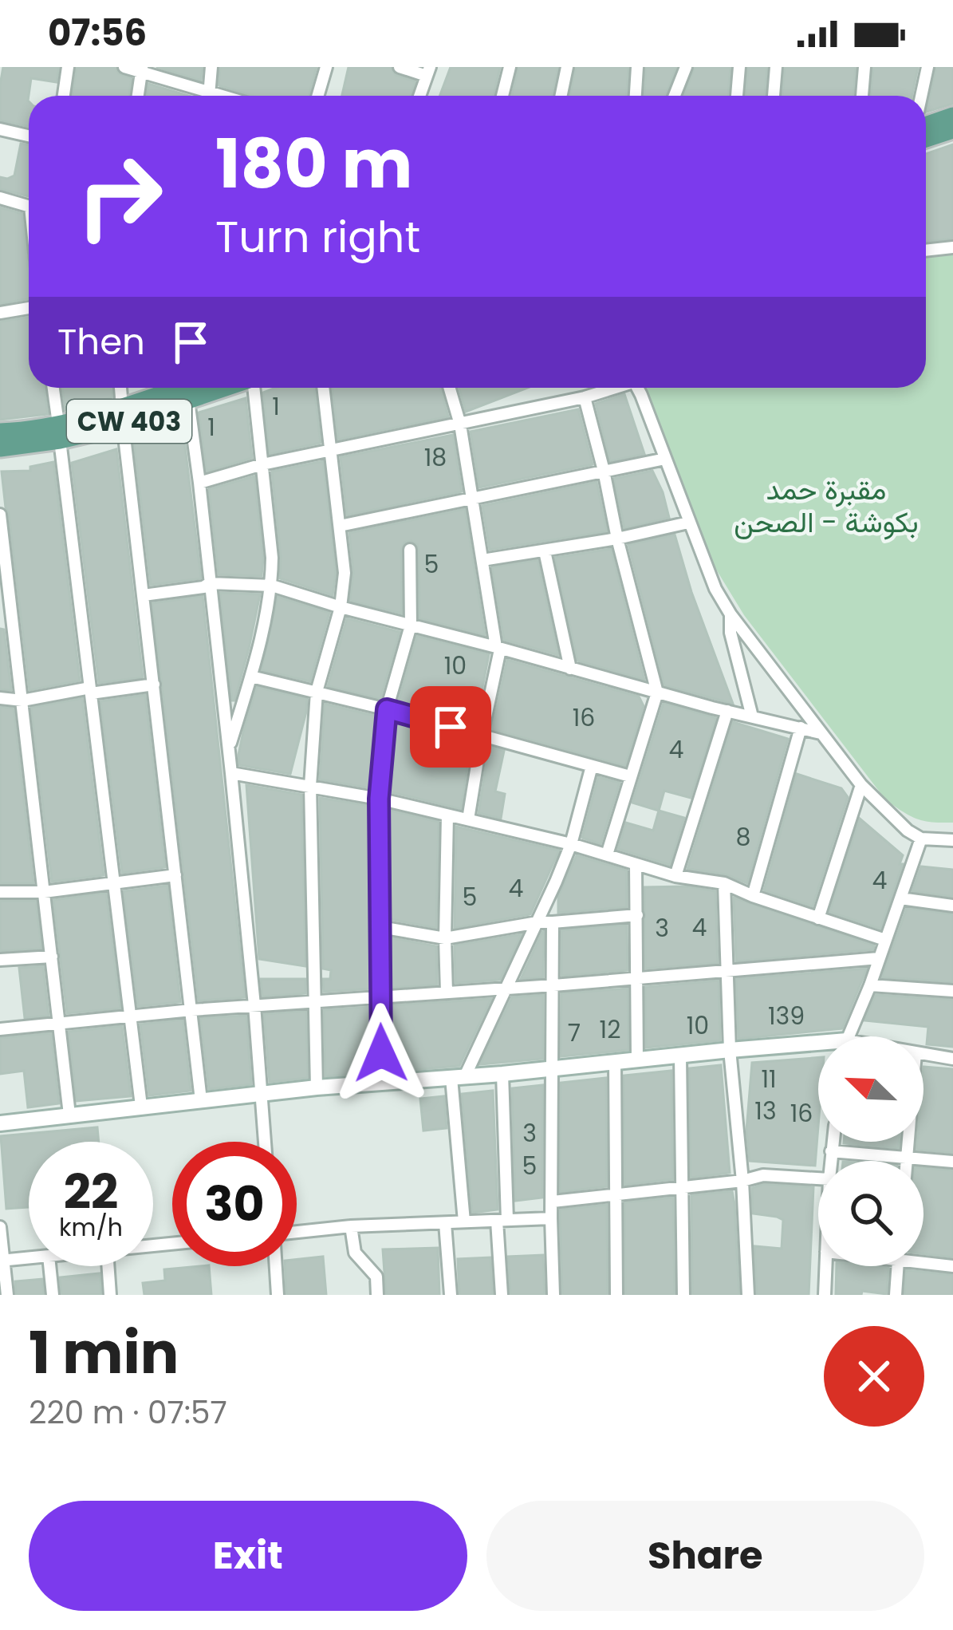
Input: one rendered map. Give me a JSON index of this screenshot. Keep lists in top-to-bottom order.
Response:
{
  "streets": {
    "main road": ["CW 403"]
  },
  "parks": ["مقبرة حمد بكوشة - الصحن"],
  "house_numbers": [
    "1",
    "1",
    "18",
    "5",
    "10",
    "16",
    "4",
    "8",
    "4",
    "4",
    "5",
    "4",
    "3",
    "139",
    "10",
    "12",
    "7",
    "11",
    "13",
    "16",
    "3",
    "5"
  ],
  "north": "top left",
  "page": {
    "status": "07:56",
    "turn": ["180 m", "Turn right"],
    "then": "Then",
    "speed": "22 km/h",
    "limit": "30",
    "heading": ["1 min", "220 m · 07:57"],
    "buttons": ["Exit", "Share"]
  }
}
